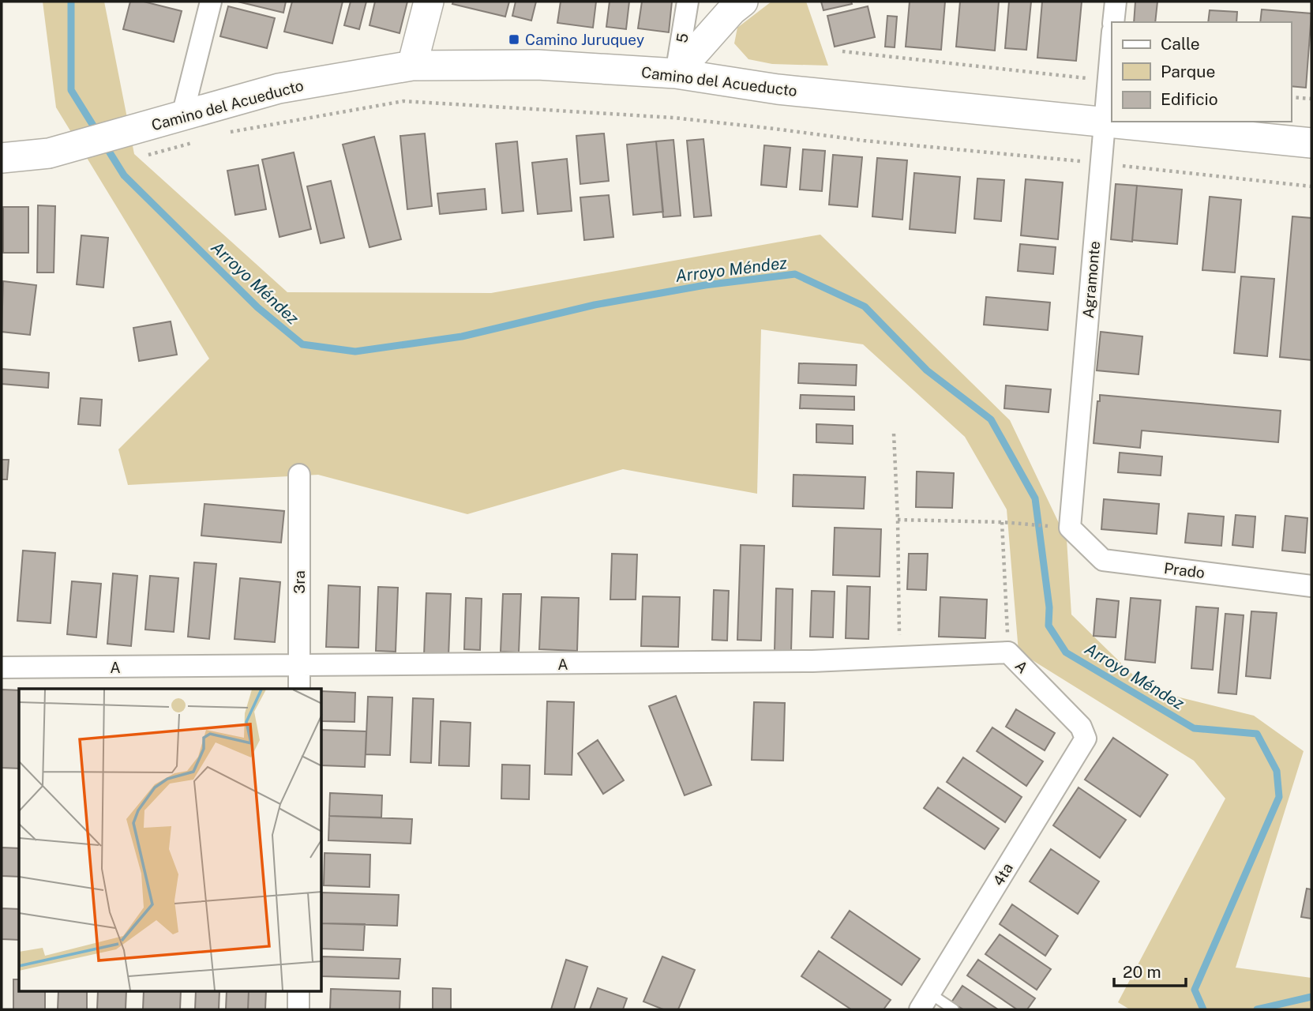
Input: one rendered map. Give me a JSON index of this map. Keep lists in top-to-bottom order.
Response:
{
  "streets": {
    "main road": ["Camino del Acueducto"],
    "street": [
      "5",
      "Agramonte",
      "Prado",
      "3ra",
      "A",
      "4ta"
    ]
  },
  "crossings": [
    ["5", "Camino del Acueducto"],
    ["Camino del Acueducto", "Agramonte"],
    ["Agramonte", "Prado"],
    ["3ra", "A"],
    ["A", "4ta"]
  ],
  "water": ["Arroyo Méndez"],
  "places": {
    "transit": ["Camino Juruquey"]
  },
  "legend": ["Calle", "Parque", "Edificio"],
  "scale_bar": "20 m"
}
